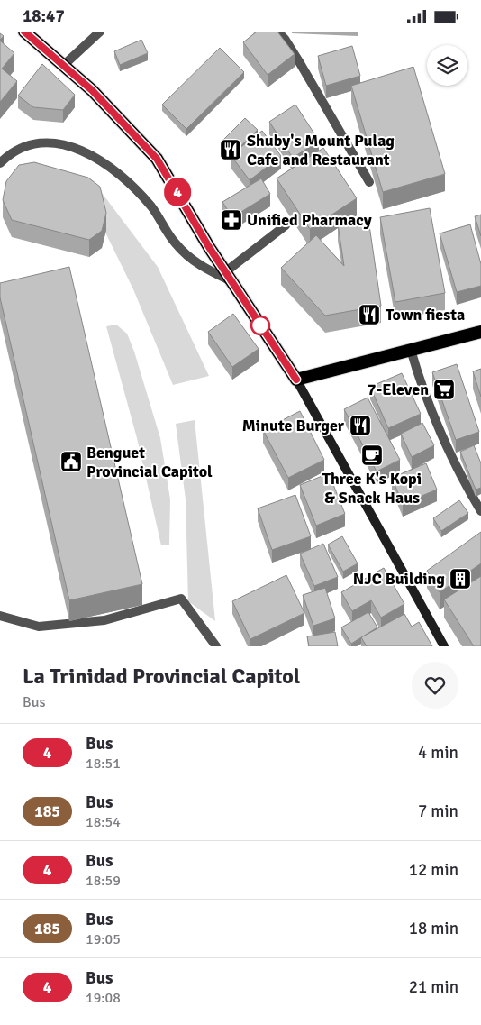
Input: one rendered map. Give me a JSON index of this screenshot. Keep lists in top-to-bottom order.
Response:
{
  "places": {
    "restaurant": ["Shuby's Mount Pulag Cafe and Restaurant", "Town fiesta", "Minute Burger"],
    "pharmacy": ["Unified Pharmacy"],
    "supermarket": ["7-Eleven"],
    "cafe": ["Three K's Kopi & Snack Haus"],
    "public building": ["Benguet Provincial Capitol"],
    "building": ["NJC Building"]
  },
  "lines": ["bus line 4"],
  "page": {
    "status": "18:47",
    "on_map": "4",
    "heading": ["La Trinidad Provincial Capitol", "Bus"],
    "list": [
      {
        "mark": "4",
        "name": "Bus",
        "note": "18:51",
        "value": "4 min"
      },
      {
        "mark": "185",
        "name": "Bus",
        "note": "18:54",
        "value": "7 min"
      },
      {
        "mark": "4",
        "name": "Bus",
        "note": "18:59",
        "value": "12 min"
      },
      {
        "mark": "185",
        "name": "Bus",
        "note": "19:05",
        "value": "18 min"
      },
      {
        "mark": "4",
        "name": "Bus",
        "note": "19:08",
        "value": "21 min"
      }
    ]
  }
}
